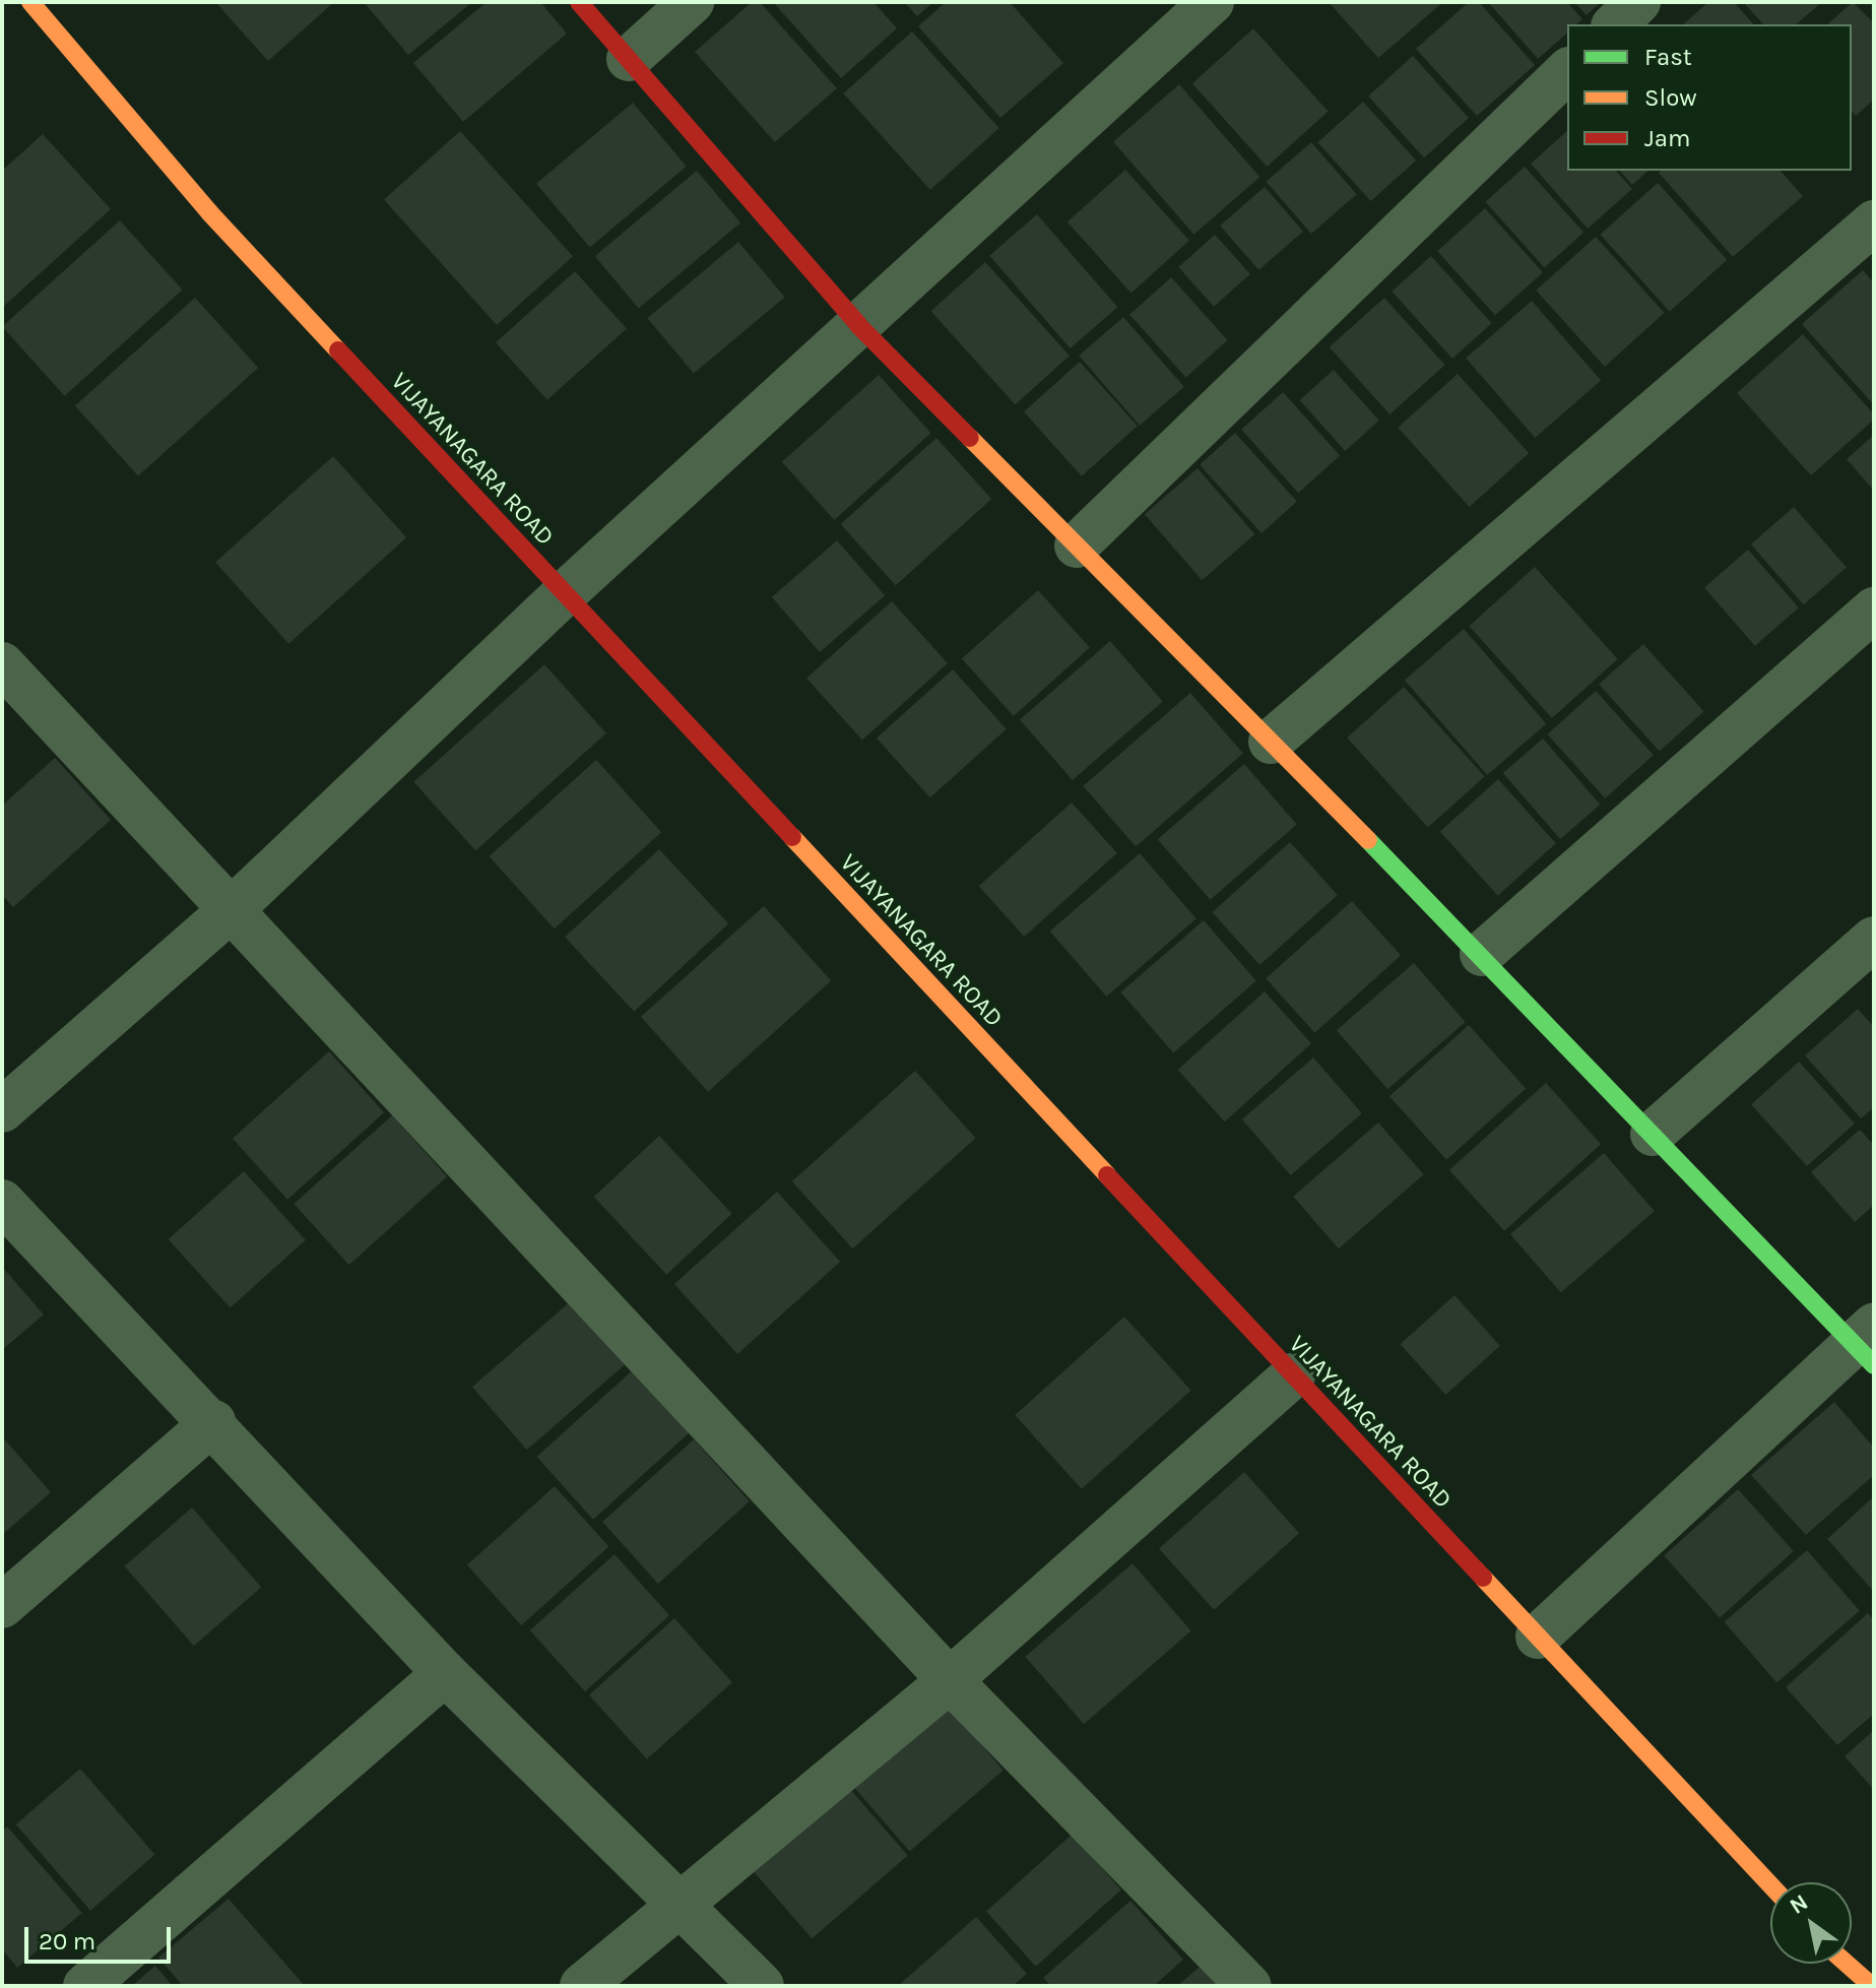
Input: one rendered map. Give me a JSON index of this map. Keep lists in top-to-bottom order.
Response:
{
  "streets": {
    "street": ["VIJAYANAGARA ROAD"]
  },
  "legend": ["Fast", "Slow", "Jam"],
  "scale_bar": "20 m",
  "north": "top left"
}
